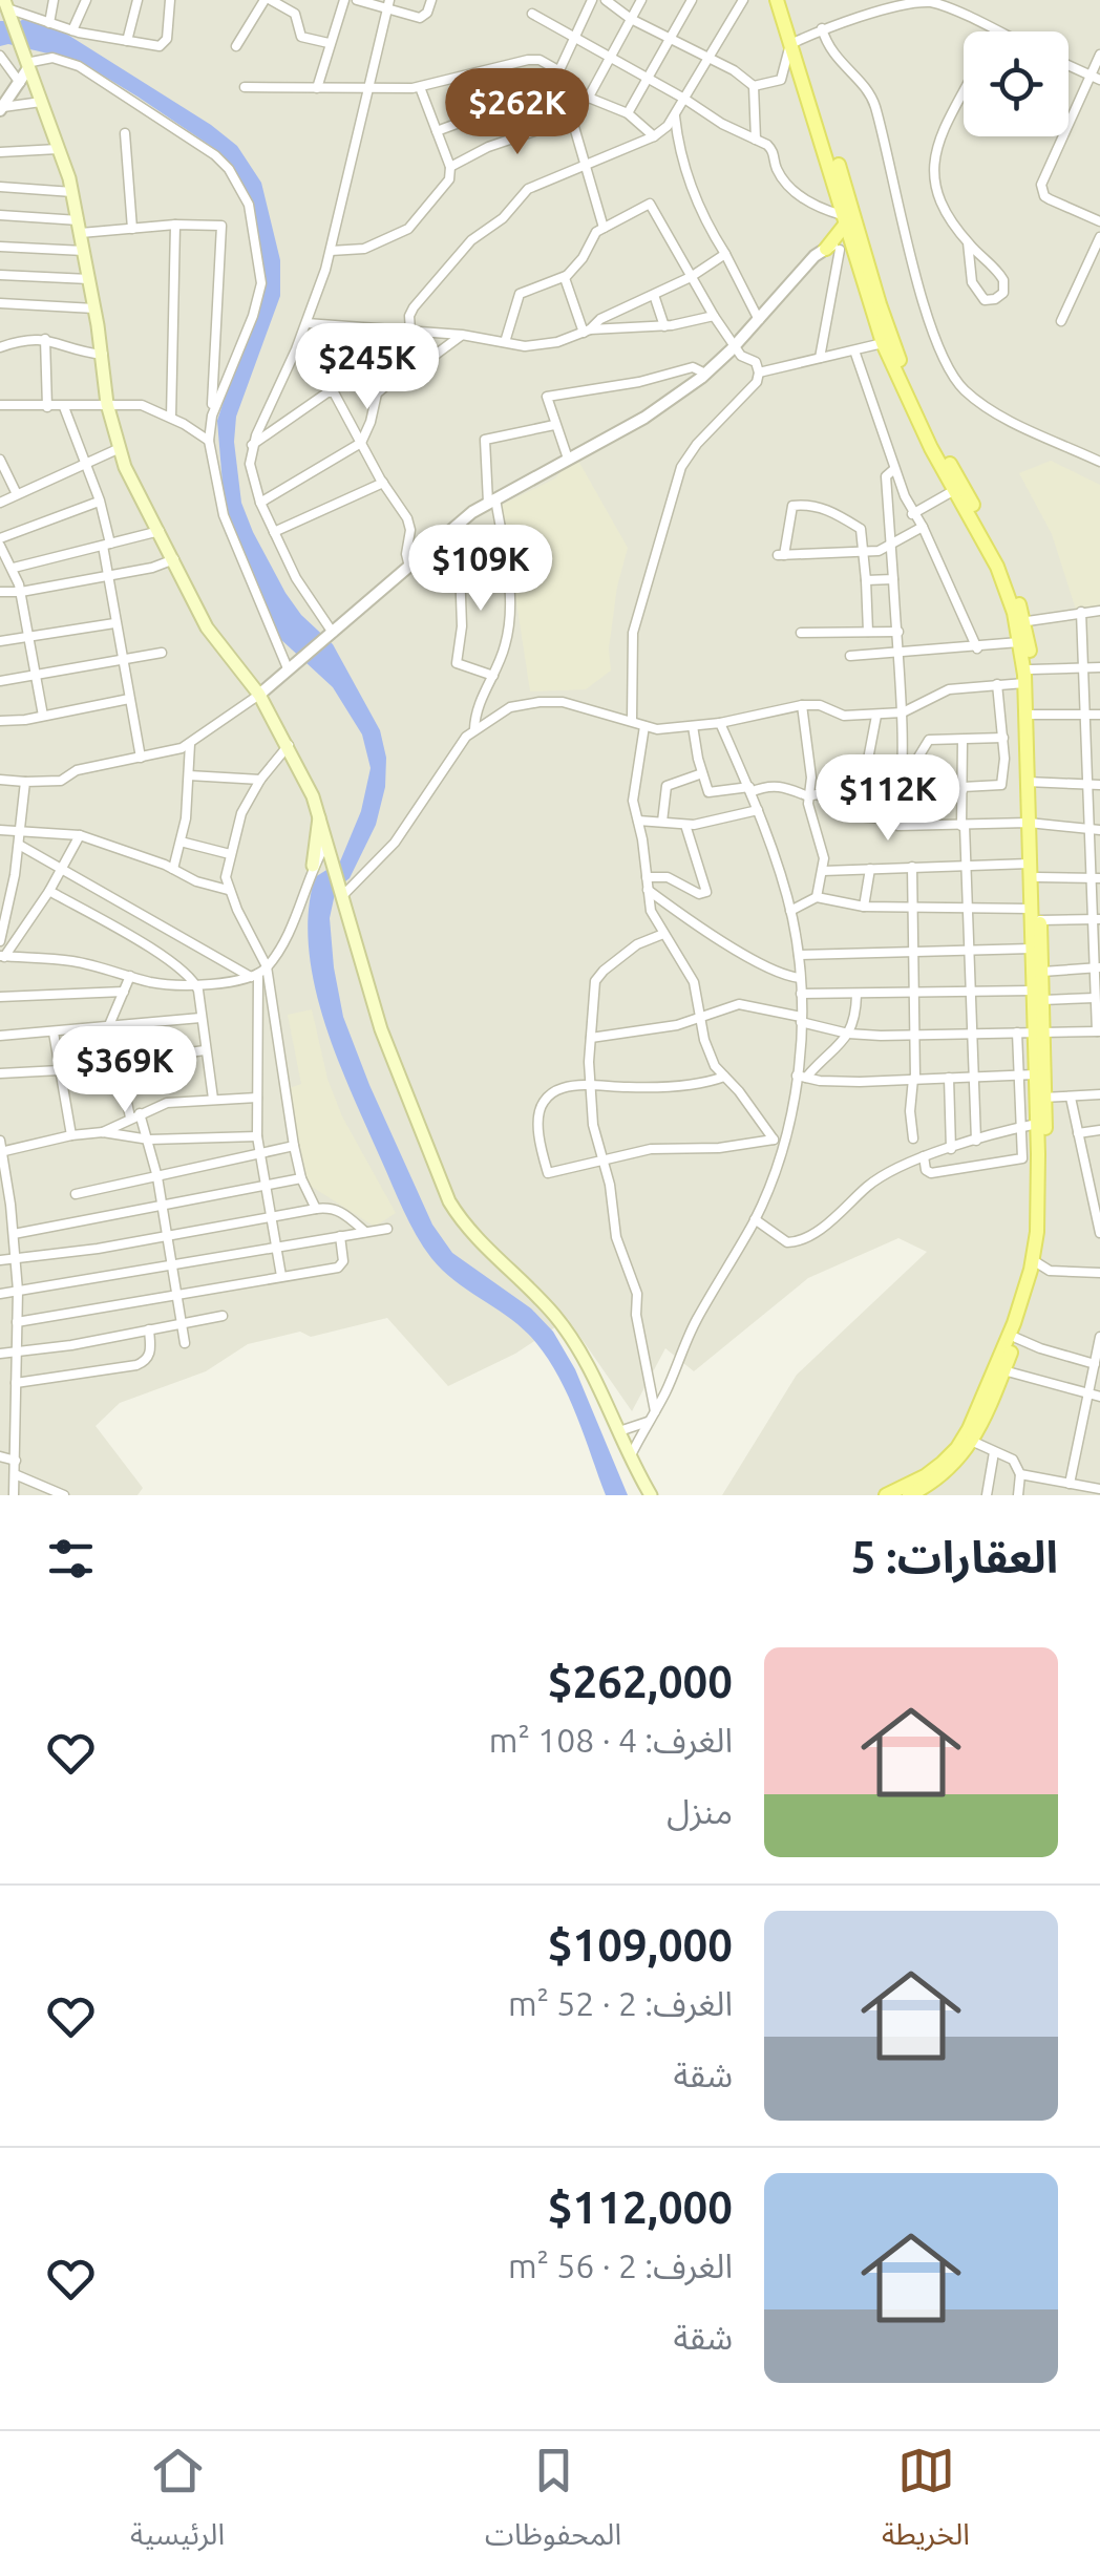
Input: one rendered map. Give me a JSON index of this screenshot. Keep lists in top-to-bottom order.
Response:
{
  "page": {
    "price": [
      "$262K",
      "$245K",
      "$109K",
      "$112K",
      "$369K"
    ],
    "heading": "العقارات: 5",
    "list": [
      {
        "name": "$262,000",
        "note": "الغرف: 4 · 108 m² · منزل"
      },
      {
        "name": "$109,000",
        "note": "الغرف: 2 · 52 m² · شقة"
      },
      {
        "name": "$112,000",
        "note": "الغرف: 2 · 56 m² · شقة"
      }
    ],
    "tabs": ["الخريطة", "المحفوظات", "الرئيسية"]
  }
}
